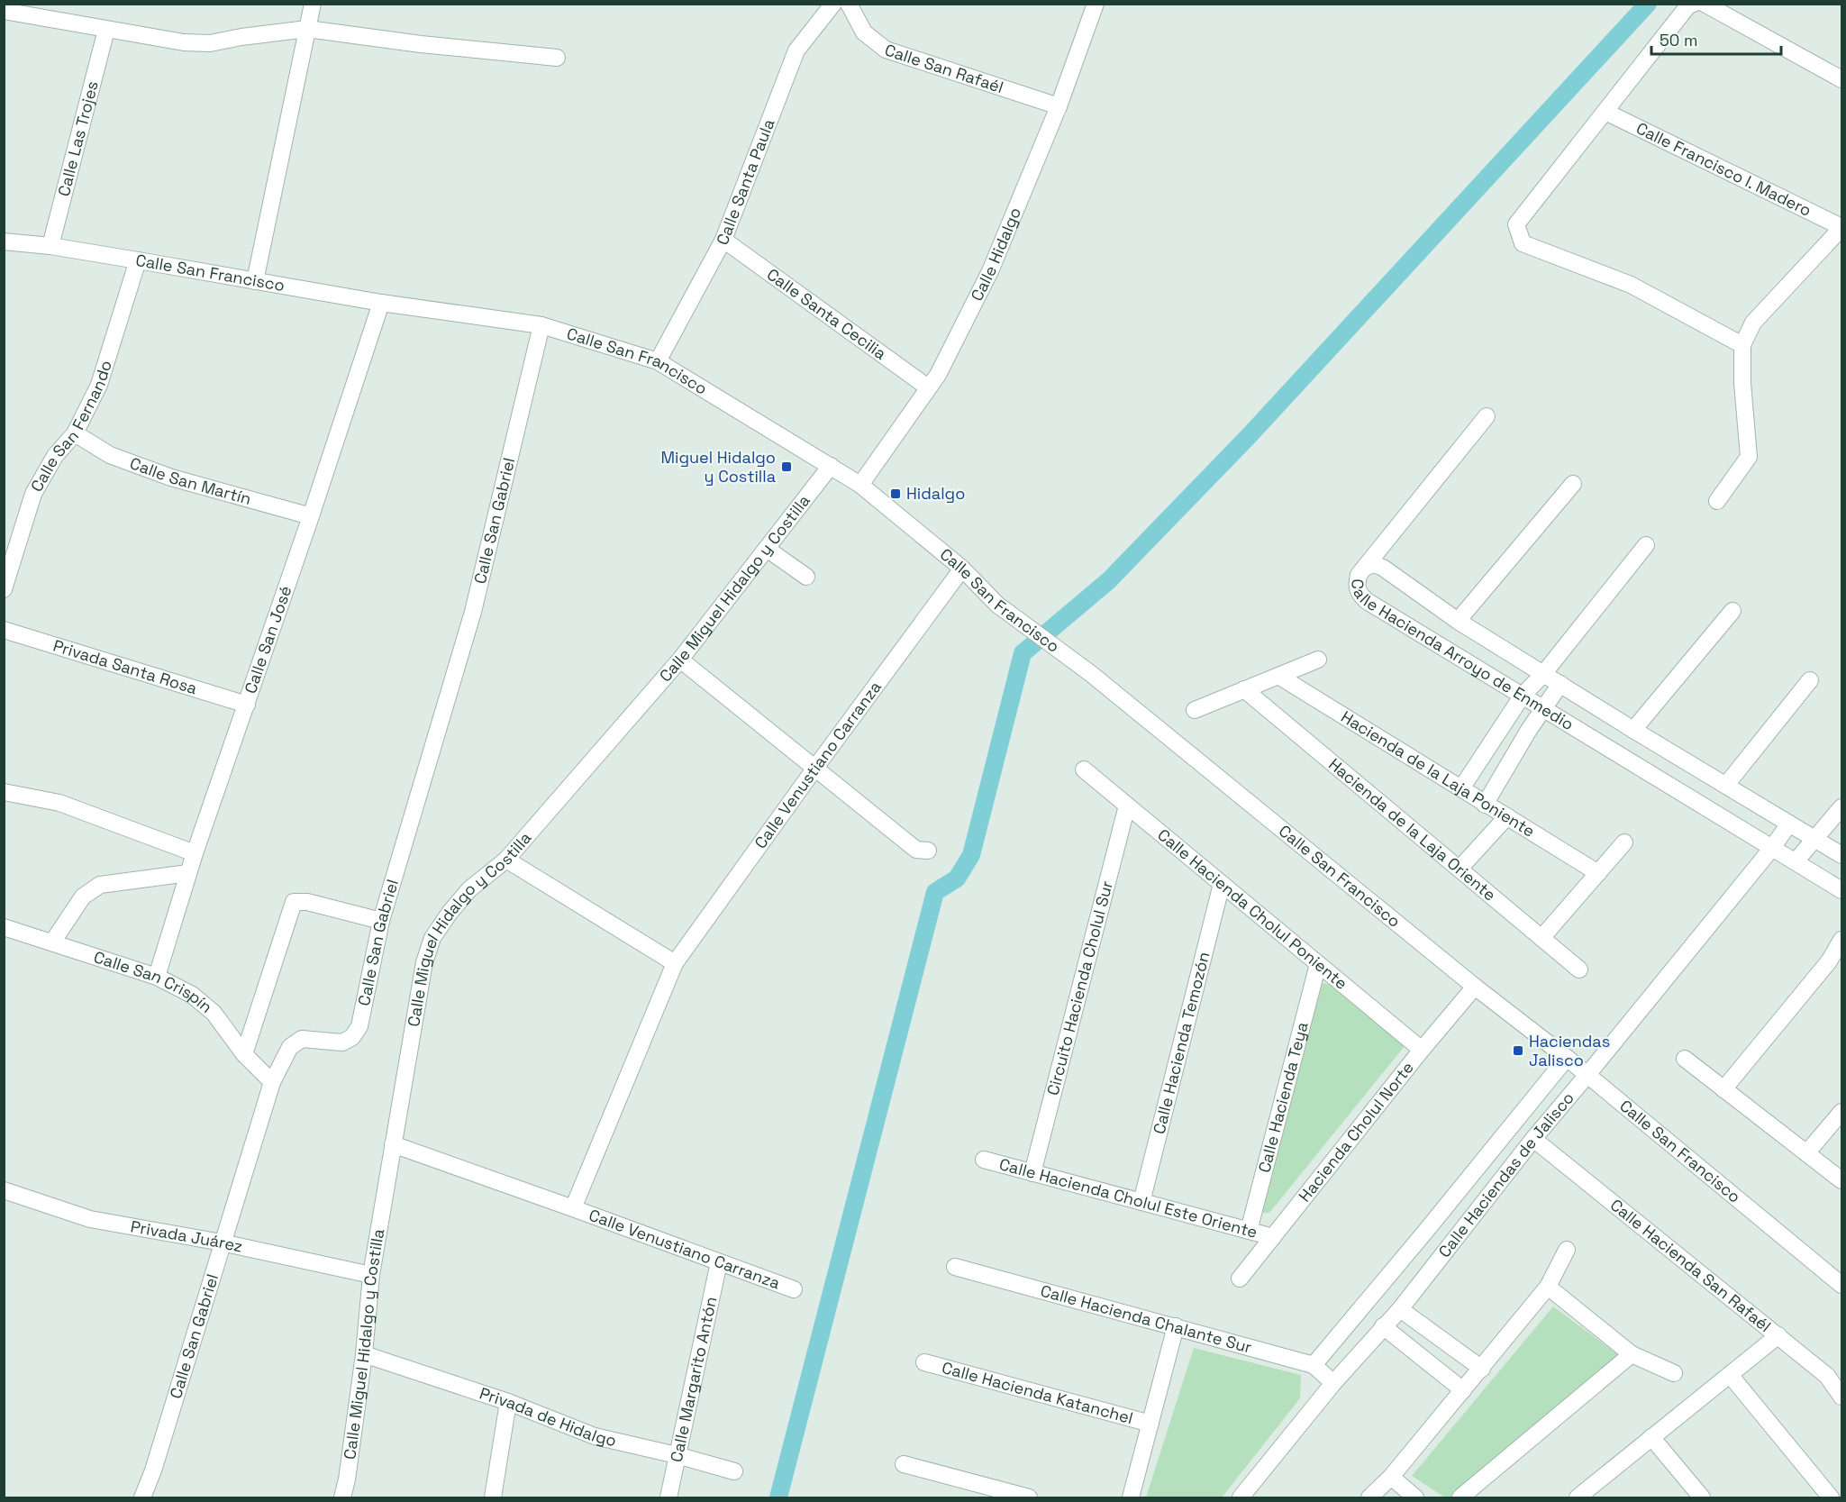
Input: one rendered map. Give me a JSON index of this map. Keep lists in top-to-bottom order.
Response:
{
  "streets": {
    "street": [
      "Calle San Rafaél",
      "Calle Las Trojes",
      "Calle Francisco I. Madero",
      "Calle Santa Paula",
      "Calle Hidalgo",
      "Calle San Francisco",
      "Calle Santa Cecilia",
      "Calle San Fernando",
      "Calle San Martín",
      "Calle San Gabriel",
      "Calle Miguel Hidalgo y Costilla",
      "Calle San José",
      "Calle Hacienda Arroyo de Enmedio",
      "Privada Santa Rosa",
      "Calle Venustiano Carranza",
      "Hacienda de la Laja Poniente",
      "Hacienda de la Laja Oriente",
      "Calle Hacienda Cholul Poniente",
      "Calle San Crispín",
      "Circuito Hacienda Cholul Sur",
      "Calle Hacienda Temozón",
      "Calle Hacienda Teya",
      "Hacienda Cholul Norte",
      "Calle Haciendas de Jalisco",
      "Calle Hacienda Cholul Este Oriente",
      "Privada Juárez",
      "Calle Hacienda San Rafaél",
      "Calle Hacienda Chalante Sur",
      "Calle Margarito Antón",
      "Calle Hacienda Katanchel",
      "Privada de Hidalgo"
    ]
  },
  "crossings": [
    ["Calle San Rafaél", "Calle Hidalgo"],
    ["Calle Las Trojes", "Calle San Francisco"],
    ["Calle Santa Paula", "Calle San Francisco"],
    ["Calle Santa Paula", "Calle Santa Cecilia"],
    ["Calle Hidalgo", "Calle San Francisco"],
    ["Calle Hidalgo", "Calle Santa Cecilia"],
    ["Calle San Francisco", "Calle San Fernando"],
    ["Calle San Francisco", "Calle San Gabriel"],
    ["Calle San Francisco", "Calle Miguel Hidalgo y Costilla"],
    ["Calle San Francisco", "Calle San José"],
    ["Calle San Francisco", "Calle Venustiano Carranza"],
    ["Calle San Francisco", "Hacienda Cholul Norte"],
    ["Calle San Francisco", "Calle Haciendas de Jalisco"],
    ["Calle San Fernando", "Calle San Martín"],
    ["Calle San Martín", "Calle San José"],
    ["Calle San Gabriel", "Calle San Crispín"],
    ["Calle San Gabriel", "Privada Juárez"],
    ["Calle Miguel Hidalgo y Costilla", "Calle Venustiano Carranza"],
    ["Calle Miguel Hidalgo y Costilla", "Privada Juárez"],
    ["Calle Miguel Hidalgo y Costilla", "Privada de Hidalgo"],
    ["Calle San José", "Privada Santa Rosa"],
    ["Calle San José", "Calle San Crispín"],
    ["Calle Hacienda Arroyo de Enmedio", "Calle Haciendas de Jalisco"],
    ["Calle Venustiano Carranza", "Calle Margarito Antón"],
    ["Calle Hacienda Cholul Poniente", "Circuito Hacienda Cholul Sur"],
    ["Calle Hacienda Cholul Poniente", "Calle Hacienda Temozón"],
    ["Calle Hacienda Cholul Poniente", "Calle Hacienda Teya"],
    ["Calle Hacienda Cholul Poniente", "Hacienda Cholul Norte"],
    ["Circuito Hacienda Cholul Sur", "Calle Hacienda Cholul Este Oriente"],
    ["Calle Hacienda Temozón", "Calle Hacienda Cholul Este Oriente"],
    ["Calle Hacienda Teya", "Calle Hacienda Cholul Este Oriente"],
    ["Hacienda Cholul Norte", "Calle Hacienda Cholul Este Oriente"],
    ["Calle Haciendas de Jalisco", "Calle Hacienda San Rafaél"],
    ["Calle Haciendas de Jalisco", "Calle Hacienda Chalante Sur"],
    ["Calle Margarito Antón", "Privada de Hidalgo"]
  ],
  "places": {
    "transit": ["Miguel Hidalgo y Costilla", "Hidalgo", "Haciendas Jalisco"]
  },
  "scale_bar": "50 m"
}
